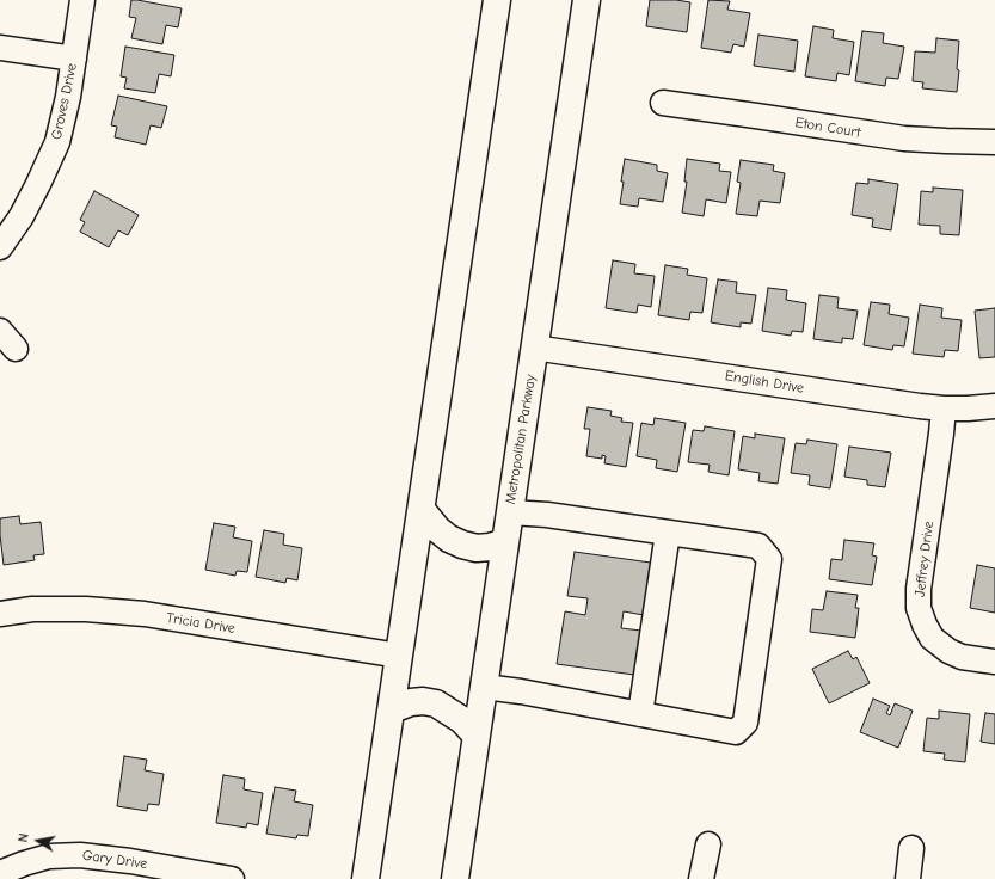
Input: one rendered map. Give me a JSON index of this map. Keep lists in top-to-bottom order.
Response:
{
  "streets": {
    "main road": ["Metropolitan Parkway"],
    "street": [
      "Groves Drive",
      "Eton Court",
      "English Drive",
      "Jeffrey Drive",
      "Tricia Drive",
      "Gary Drive"
    ]
  },
  "crossings": [
    ["English Drive", "Metropolitan Parkway"],
    ["English Drive", "Jeffrey Drive"]
  ],
  "north": "left"
}
